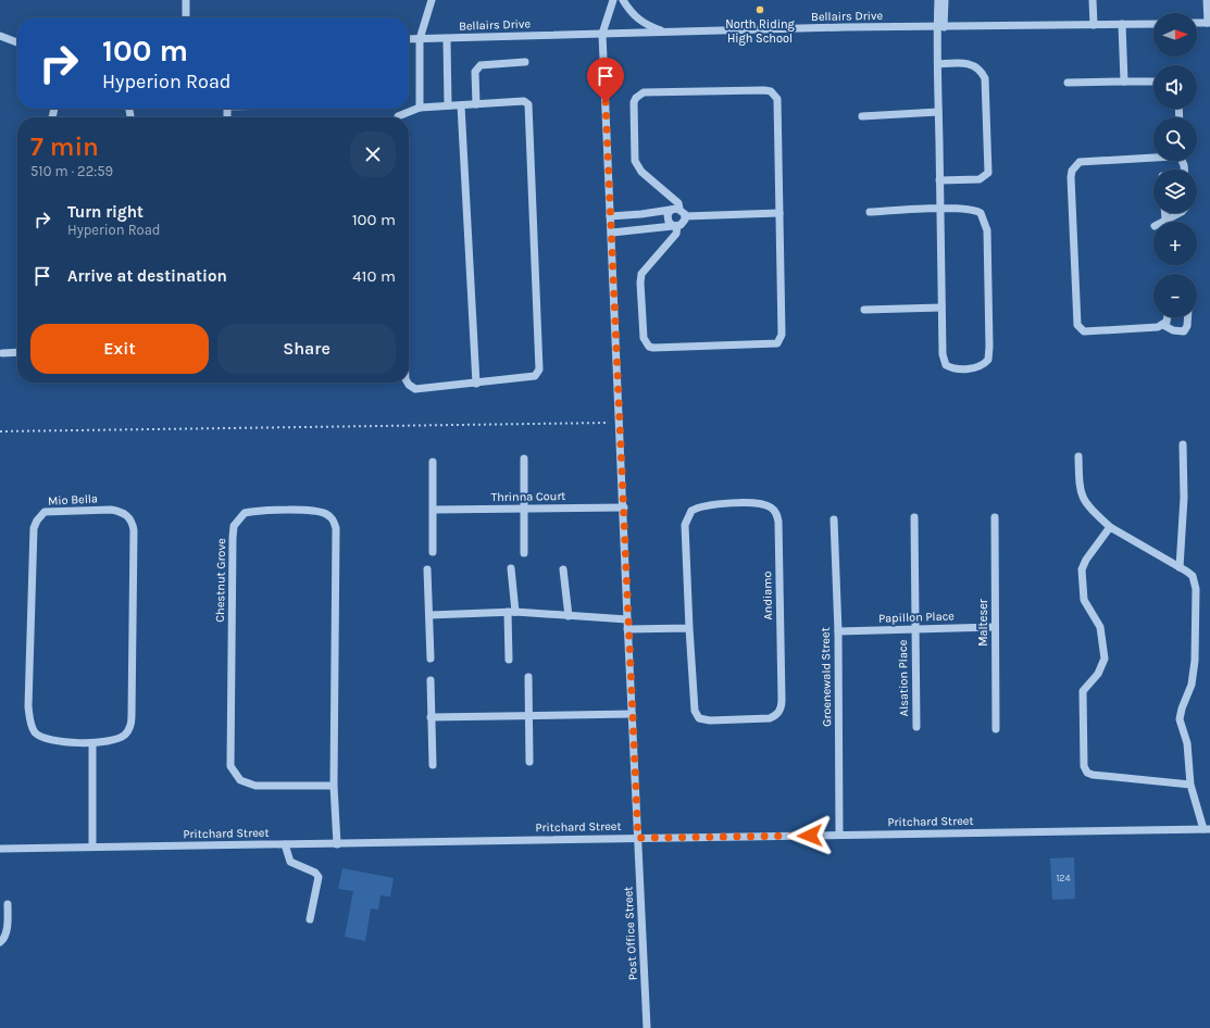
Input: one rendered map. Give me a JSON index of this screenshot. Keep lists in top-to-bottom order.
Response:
{
  "streets": {
    "street": [
      "Bellairs Drive",
      "Thrinna Court",
      "Mio Bella",
      "Chestnut Grove",
      "Andiamo",
      "Papillon Place",
      "Malteser",
      "Groenewald Street",
      "Alsation Place",
      "Pritchard Street",
      "Post Office Street"
    ]
  },
  "crossings": [
    ["Bellairs Drive", "Post Office Street"],
    ["Thrinna Court", "Post Office Street"],
    ["Chestnut Grove", "Pritchard Street"],
    ["Papillon Place", "Malteser"],
    ["Papillon Place", "Groenewald Street"],
    ["Papillon Place", "Alsation Place"],
    ["Groenewald Street", "Pritchard Street"],
    ["Pritchard Street", "Post Office Street"]
  ],
  "places": ["North Riding High School"],
  "house_numbers": ["124"],
  "north": "right",
  "page": {
    "map_buttons": ["+", "−"],
    "turn": ["100 m", "Hyperion Road"],
    "heading": ["7 min", "510 m · 22:59"],
    "list": [
      {
        "name": "Turn right",
        "note": "Hyperion Road",
        "value": "100 m"
      },
      {
        "name": "Arrive at destination",
        "value": "410 m"
      }
    ],
    "buttons": ["Exit", "Share"]
  }
}
